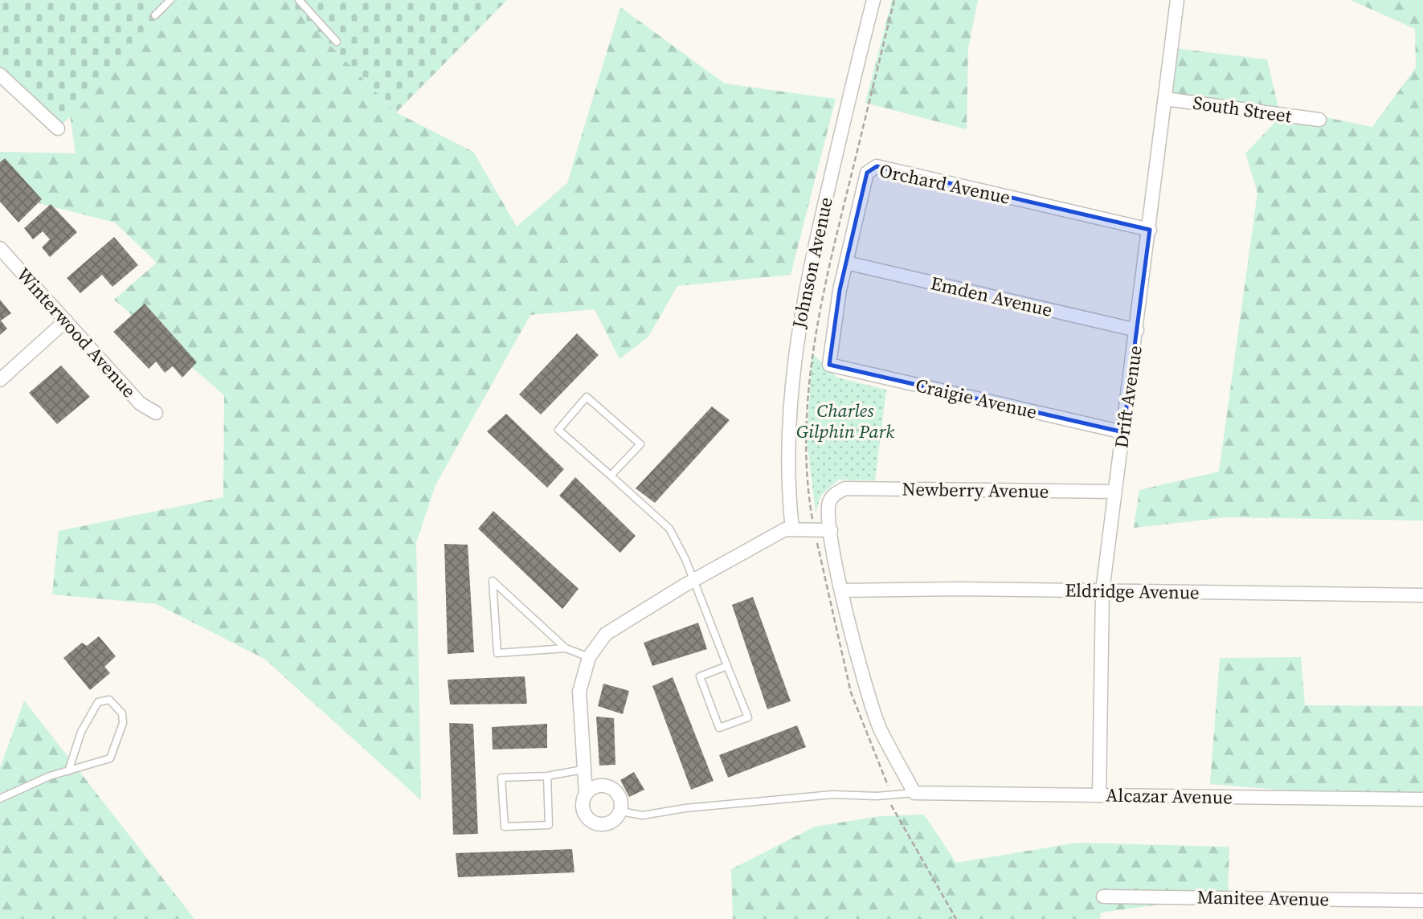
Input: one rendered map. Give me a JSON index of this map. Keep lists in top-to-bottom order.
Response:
{
  "streets": {
    "street": [
      "South Street",
      "Orchard Avenue",
      "Johnson Avenue",
      "Emden Avenue",
      "Winterwood Avenue",
      "Drift Avenue",
      "Craigie Avenue",
      "Newberry Avenue",
      "Eldridge Avenue",
      "Alcazar Avenue",
      "Manitee Avenue"
    ]
  },
  "crossings": [
    ["South Street", "Drift Avenue"],
    ["Orchard Avenue", "Emden Avenue"],
    ["Orchard Avenue", "Drift Avenue"],
    ["Orchard Avenue", "Craigie Avenue"],
    ["Emden Avenue", "Drift Avenue"],
    ["Drift Avenue", "Craigie Avenue"],
    ["Drift Avenue", "Newberry Avenue"],
    ["Drift Avenue", "Eldridge Avenue"],
    ["Drift Avenue", "Alcazar Avenue"]
  ],
  "parks": ["Charles Gilphin Park"]
}
